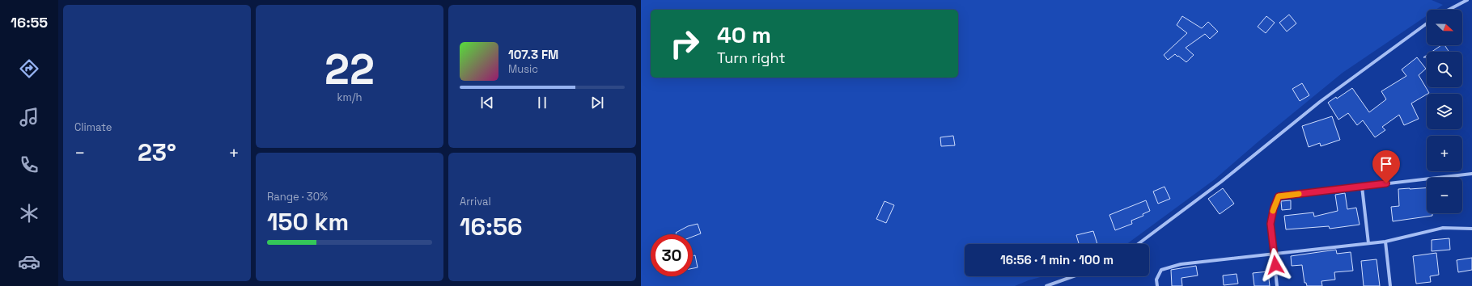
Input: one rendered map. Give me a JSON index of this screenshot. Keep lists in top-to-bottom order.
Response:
{
  "north": "right",
  "page": {
    "tabs": "16:55",
    "tile": [
      "Climate",
      ["22", "km/h"],
      ["Range · 30%", "150 km"],
      ["Arrival", "16:56"]
    ],
    "map_buttons": ["+", "−"],
    "turn": ["40 m", "Turn right"],
    "song": ["107.3 FM", "Music"],
    "heat": ["−", "23°", "+"],
    "limit": "30",
    "trip": "16:56 · 1 min · 100 m"
  }
}
